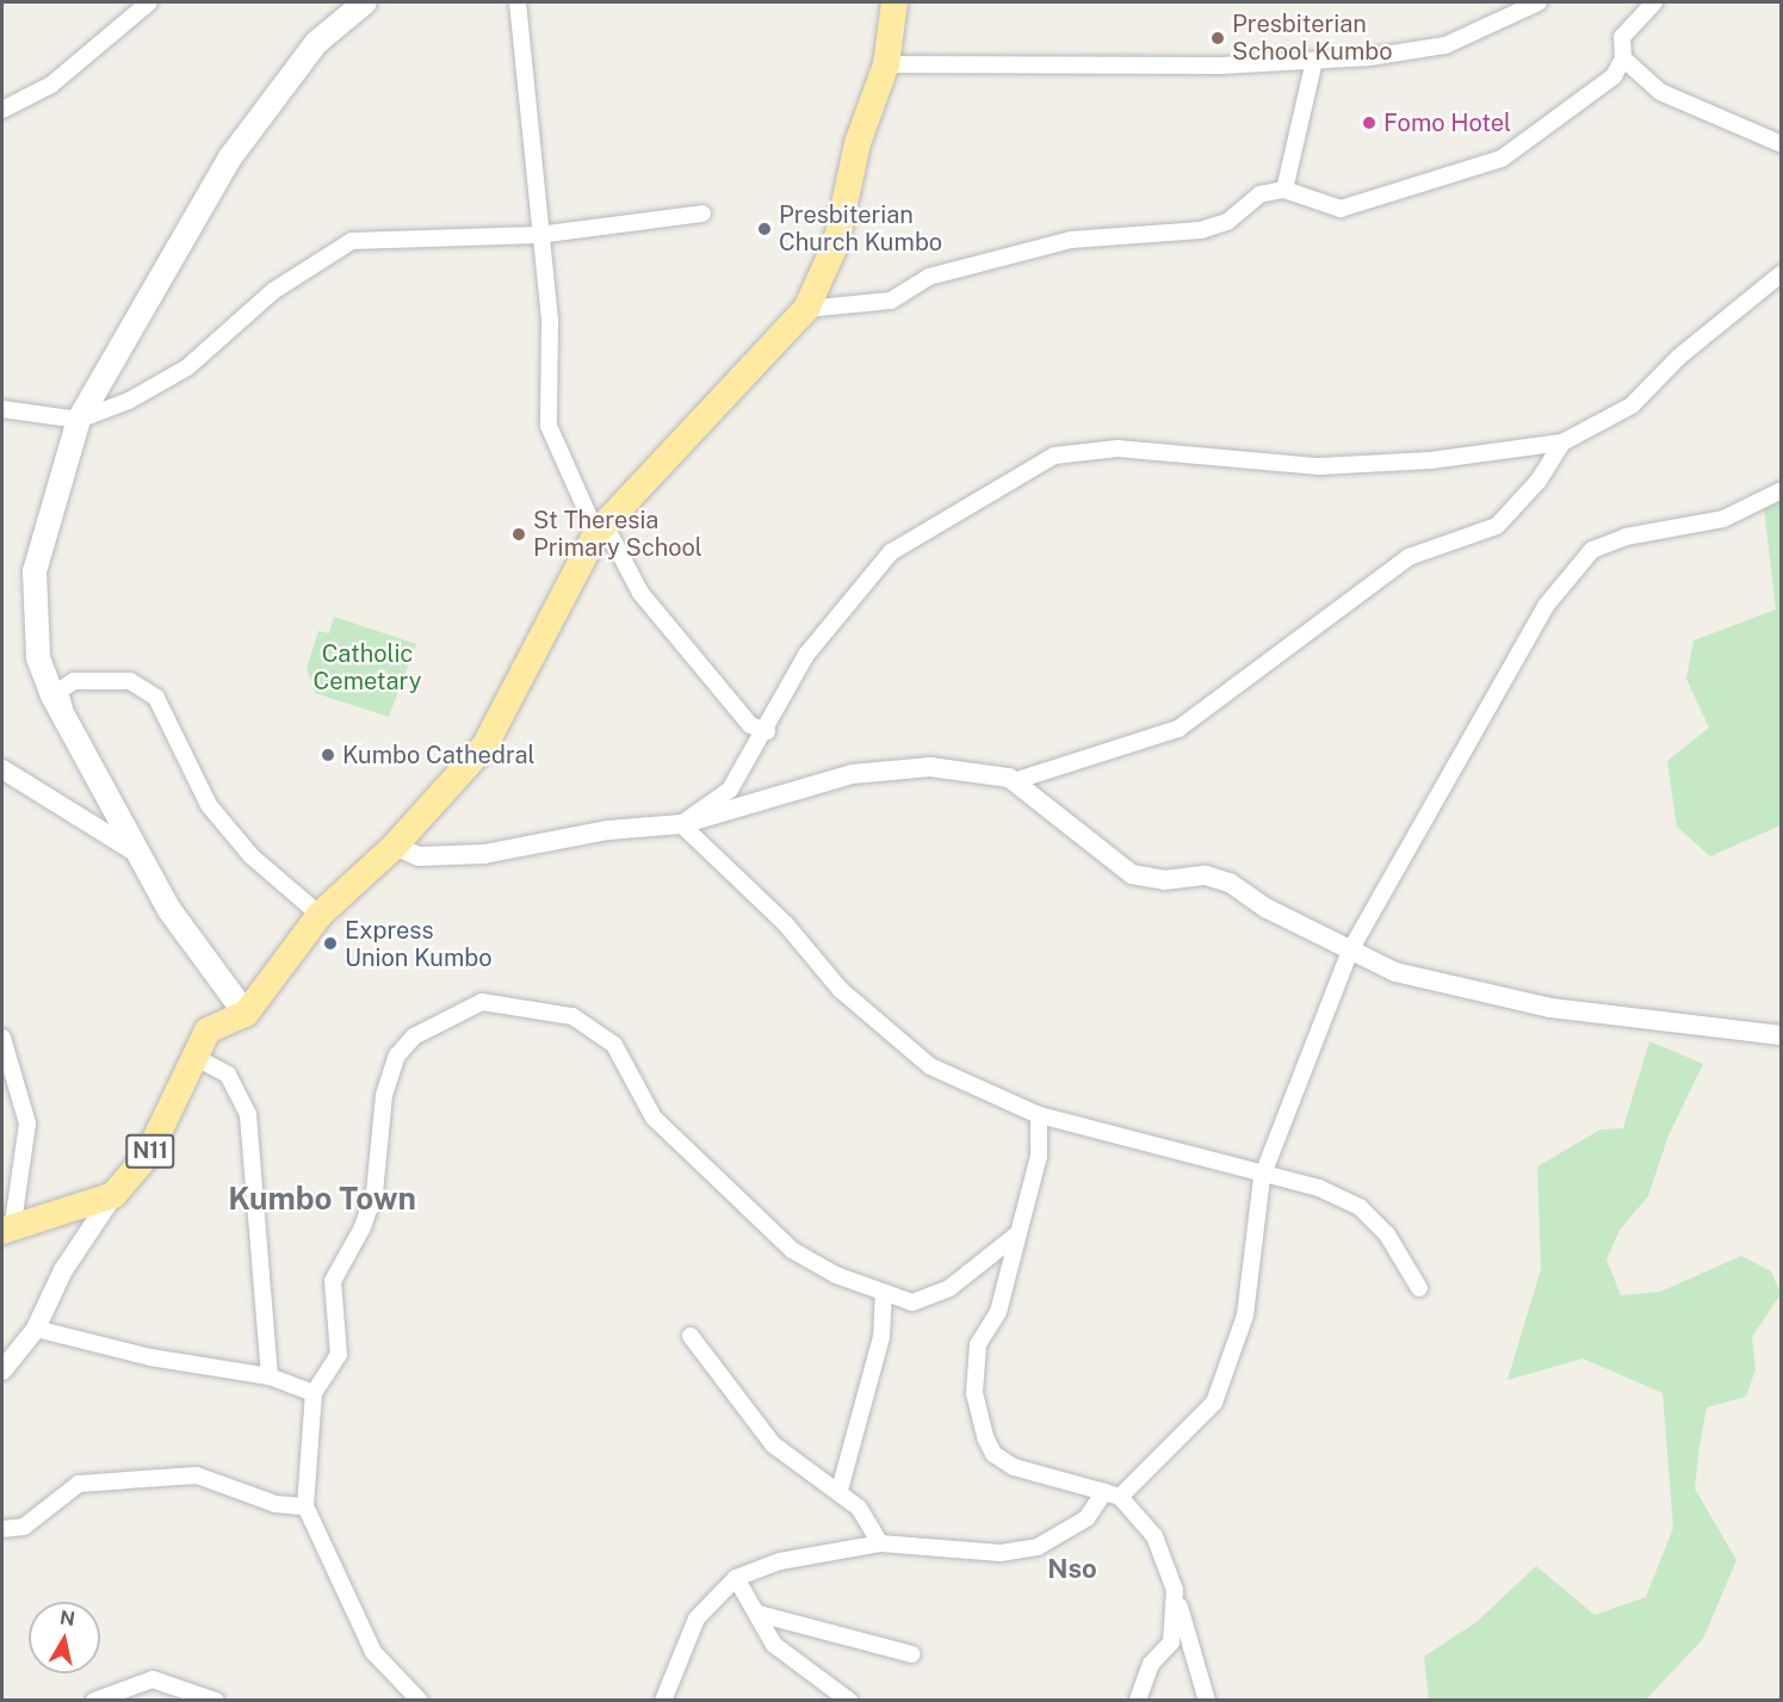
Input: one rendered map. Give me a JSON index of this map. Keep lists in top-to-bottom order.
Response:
{
  "streets": {
    "highway": ["N11"]
  },
  "districts": ["Kumbo Town", "Nso"],
  "parks": ["Catholic Cemetary"],
  "places": [
    "Presbiterian School Kumbo",
    "Fomo Hotel",
    "Presbiterian Church Kumbo",
    "St Theresia Primary School",
    "Kumbo Cathedral",
    "Express Union Kumbo"
  ],
  "north": "top"
}
